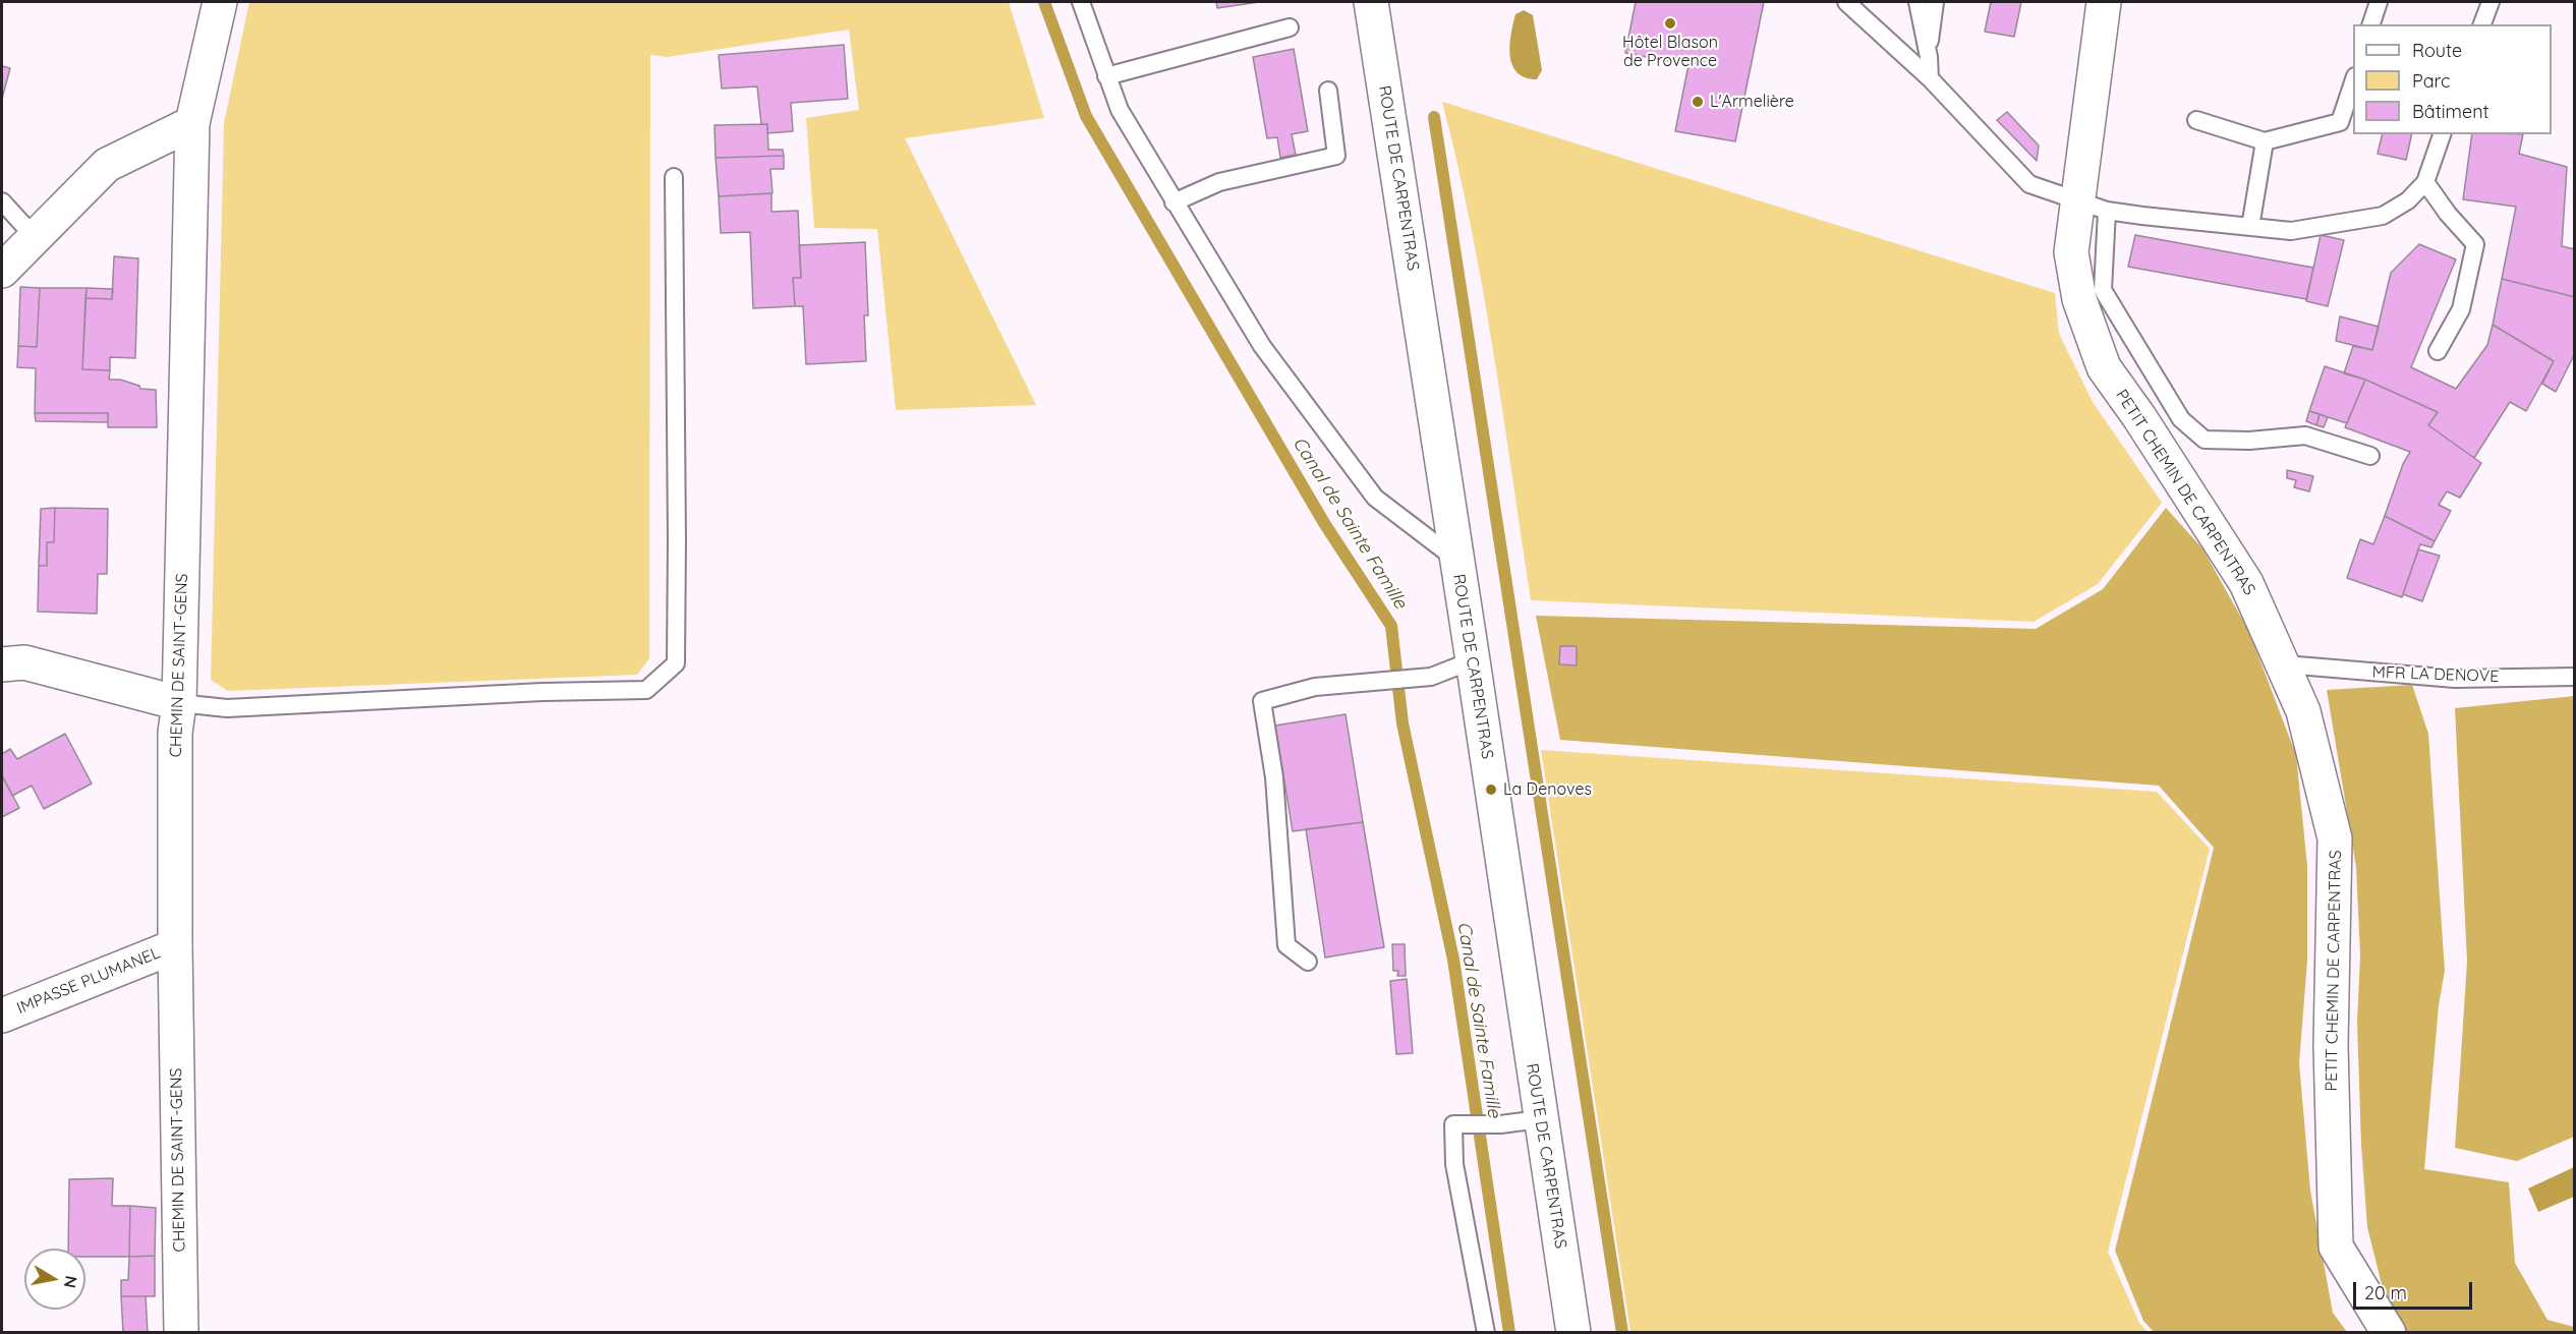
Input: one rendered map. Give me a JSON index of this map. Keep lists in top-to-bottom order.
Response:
{
  "streets": {
    "street": [
      "ROUTE DE CARPENTRAS",
      "PETIT CHEMIN DE CARPENTRAS",
      "CHEMIN DE SAINT-GENS",
      "IMPASSE PLUMANEL"
    ],
    "lane": ["MFR LA DENOVE"]
  },
  "crossings": [
    ["CHEMIN DE SAINT-GENS", "IMPASSE PLUMANEL"]
  ],
  "water": ["Canal de Sainte Famille"],
  "places": ["Hôtel Blason de Provence", "L'Armelière", "La Denoves"],
  "legend": ["Route", "Parc", "Bâtiment"],
  "scale_bar": "20 m",
  "north": "right"
}
